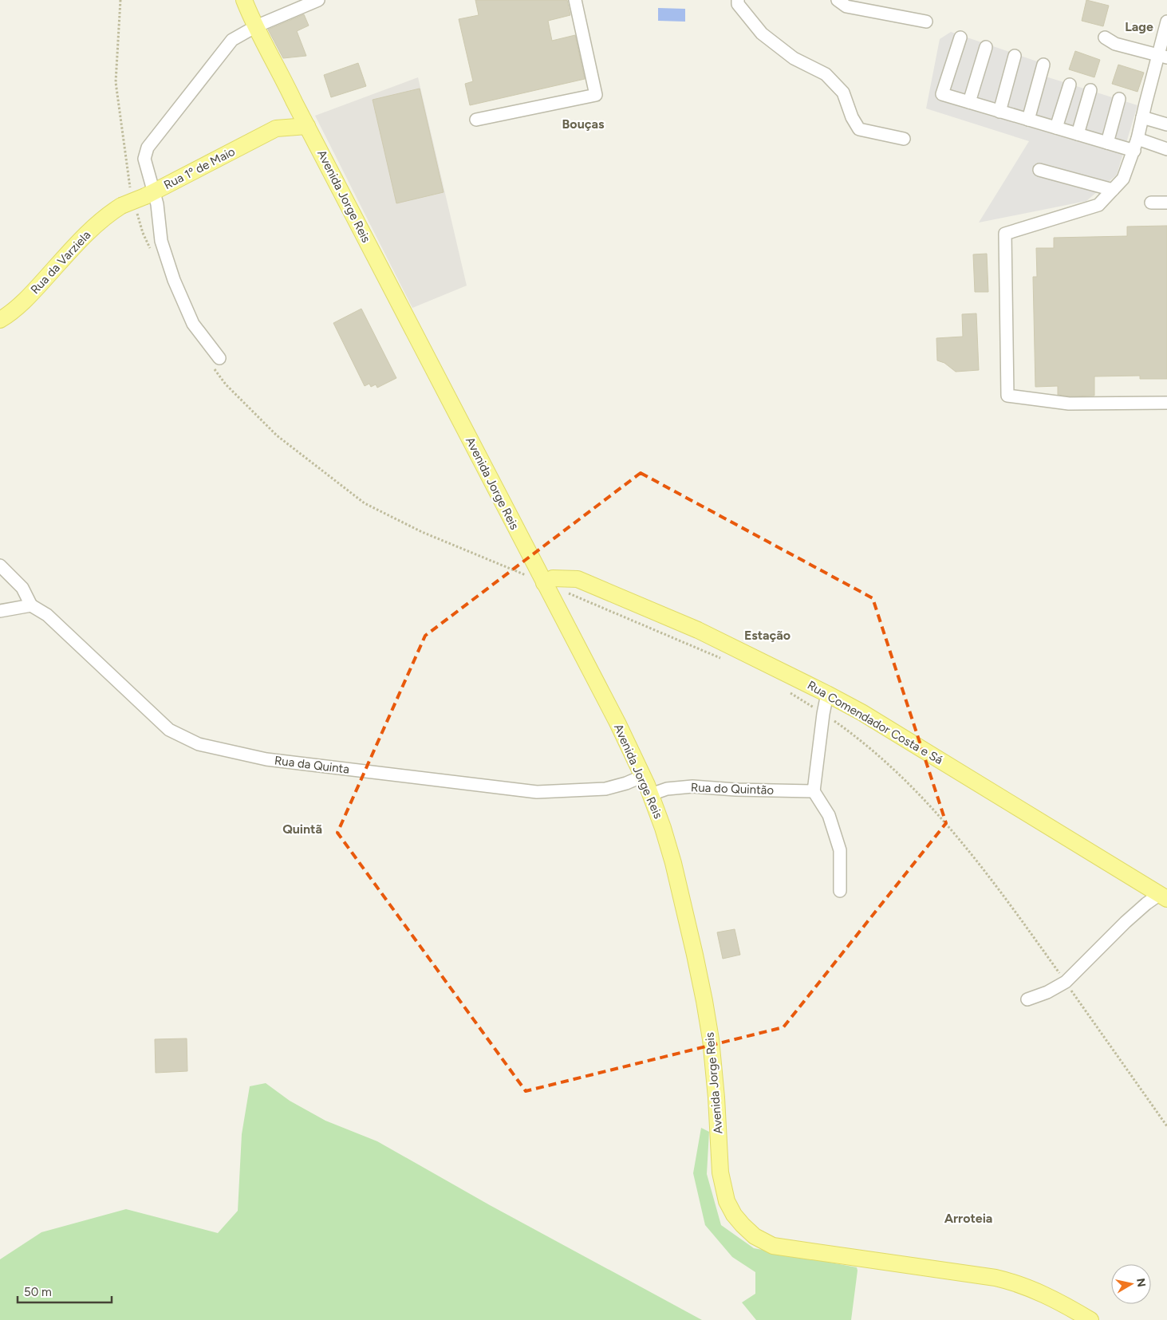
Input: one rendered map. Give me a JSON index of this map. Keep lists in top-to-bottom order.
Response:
{
  "streets": {
    "main road": [
      "Rua 1º de Maio",
      "Avenida Jorge Reis",
      "Rua da Varziela",
      "Rua Comendador Costa e Sá"
    ],
    "street": ["Rua da Quinta", "Rua do Quintão"]
  },
  "crossings": [
    ["Rua 1º de Maio", "Avenida Jorge Reis"],
    ["Rua 1º de Maio", "Rua da Varziela"],
    ["Avenida Jorge Reis", "Rua Comendador Costa e Sá"],
    ["Avenida Jorge Reis", "Rua da Quinta"],
    ["Avenida Jorge Reis", "Rua do Quintão"]
  ],
  "districts": [
    "Lage",
    "Bouças",
    "Estação",
    "Quintã",
    "Arroteia"
  ],
  "scale_bar": "50 m",
  "north": "right"
}
